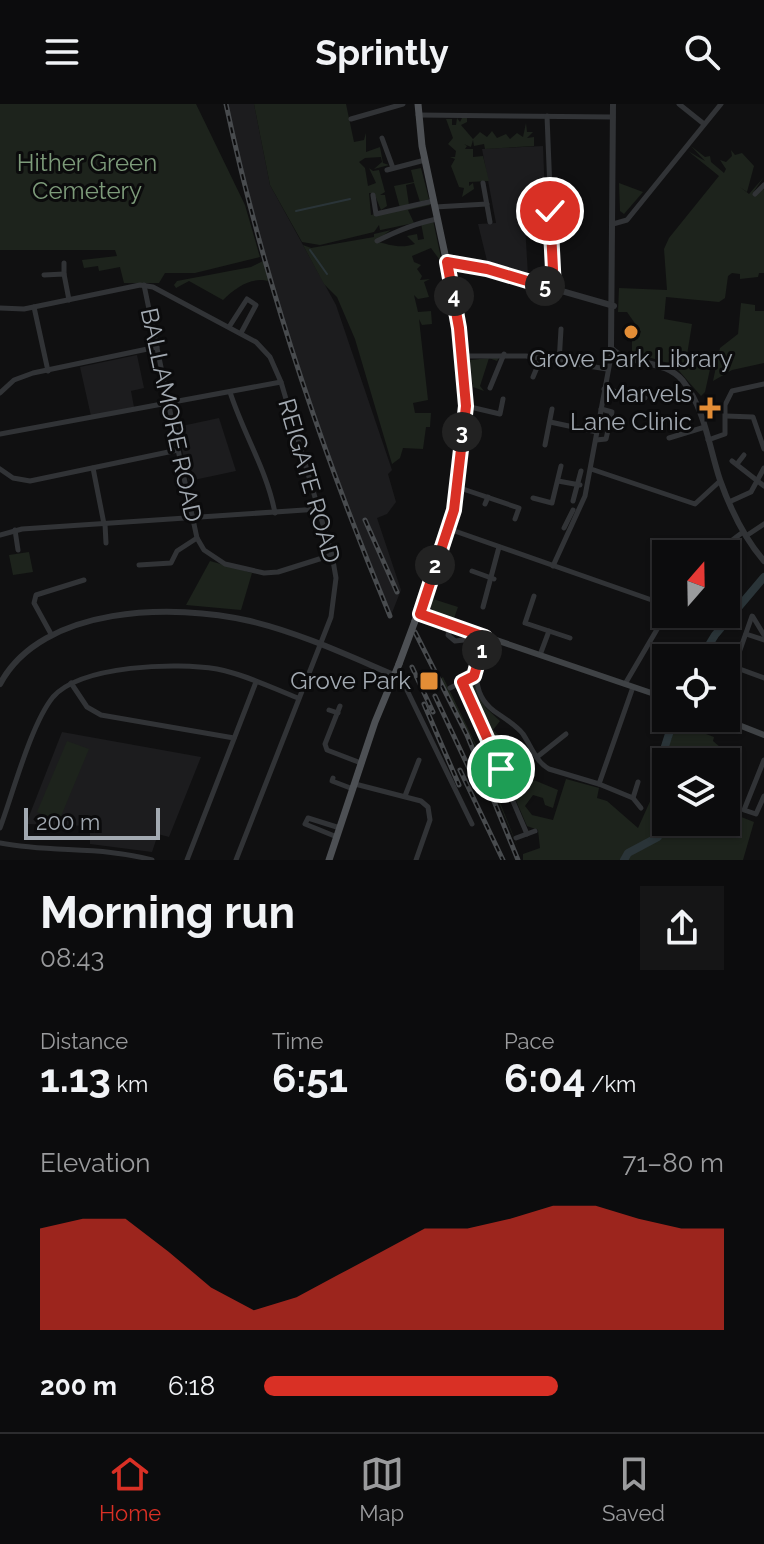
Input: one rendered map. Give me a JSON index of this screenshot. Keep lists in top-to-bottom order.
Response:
{
  "streets": {
    "street": ["BALLAMORE ROAD", "REIGATE ROAD"]
  },
  "crossings": [
    ["BALLAMORE ROAD", "REIGATE ROAD"]
  ],
  "parks": ["Hither Green Cemetery"],
  "places": {
    "other": ["Grove Park Library"],
    "health": ["Marvels Lane Clinic"],
    "transit": ["Grove Park"]
  },
  "scale_bar": "200 m",
  "north": "top",
  "page": {
    "header": "Sprintly",
    "pins": [
      "5",
      "4",
      "3",
      "2",
      "1"
    ],
    "scale": "200 m",
    "heading": ["Morning run", "08:43"],
    "stats": [
      ["Distance", "1.13 km"],
      ["Time", "6:51"],
      ["Pace", "6:04 /km"]
    ],
    "chart": ["Elevation", "71–80 m"],
    "list": [
      {
        "name": "200 m",
        "note": "6:18"
      }
    ],
    "tabs": ["Home", "Map", "Saved"]
  }
}
